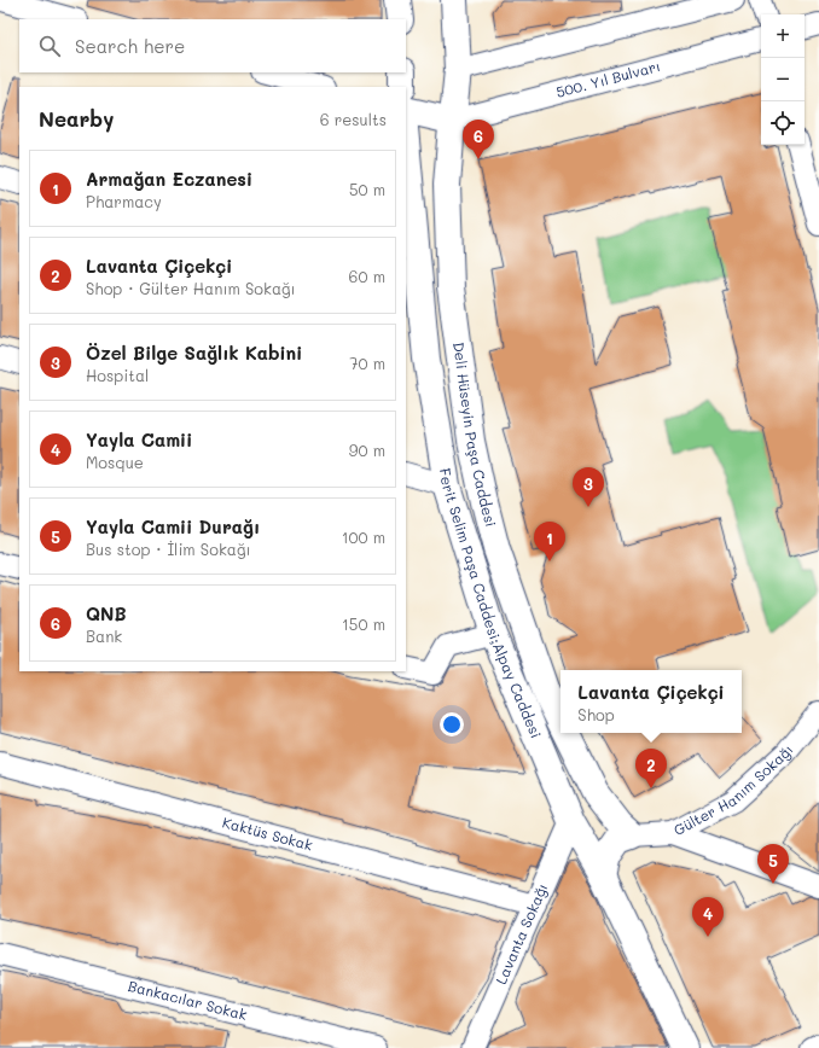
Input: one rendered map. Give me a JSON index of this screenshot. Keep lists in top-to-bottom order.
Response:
{
  "streets": {
    "main road": ["Deli Hüseyin Paşa Caddesi", "Ferit Selim Paşa Caddesi;Alpay Caddesi"],
    "street": [
      "500. Yıl Bulvarı",
      "Gülter Hanım Sokağı",
      "Kaktüs Sokak",
      "Lavanta Sokağı",
      "Bankacılar Sokak"
    ]
  },
  "crossings": [
    ["500. Yıl Bulvarı", "Deli Hüseyin Paşa Caddesi"],
    ["Deli Hüseyin Paşa Caddesi", "Gülter Hanım Sokağı"],
    ["Ferit Selim Paşa Caddesi;Alpay Caddesi", "Lavanta Sokağı"],
    ["Kaktüs Sokak", "Lavanta Sokağı"]
  ],
  "page": {
    "map_buttons": ["+", "−"],
    "search": "Search here",
    "heading": ["Nearby", "6 results"],
    "pins": [
      "6",
      "3",
      "1",
      "2",
      "5",
      "4"
    ],
    "list": [
      {
        "mark": "1",
        "name": "Armağan Eczanesi",
        "note": "Pharmacy",
        "value": "50 m"
      },
      {
        "mark": "2",
        "name": "Lavanta Çiçekçi",
        "note": "Shop · Gülter Hanım Sokağı",
        "value": "60 m"
      },
      {
        "mark": "3",
        "name": "Özel Bilge Sağlık Kabini",
        "note": "Hospital",
        "value": "70 m"
      },
      {
        "mark": "4",
        "name": "Yayla Camii",
        "note": "Mosque",
        "value": "90 m"
      },
      {
        "mark": "5",
        "name": "Yayla Camii Durağı",
        "note": "Bus stop · İlim Sokağı",
        "value": "100 m"
      },
      {
        "mark": "6",
        "name": "QNB",
        "note": "Bank",
        "value": "150 m"
      }
    ],
    "popup": ["Lavanta Çiçekçi", "Shop"]
  }
}
